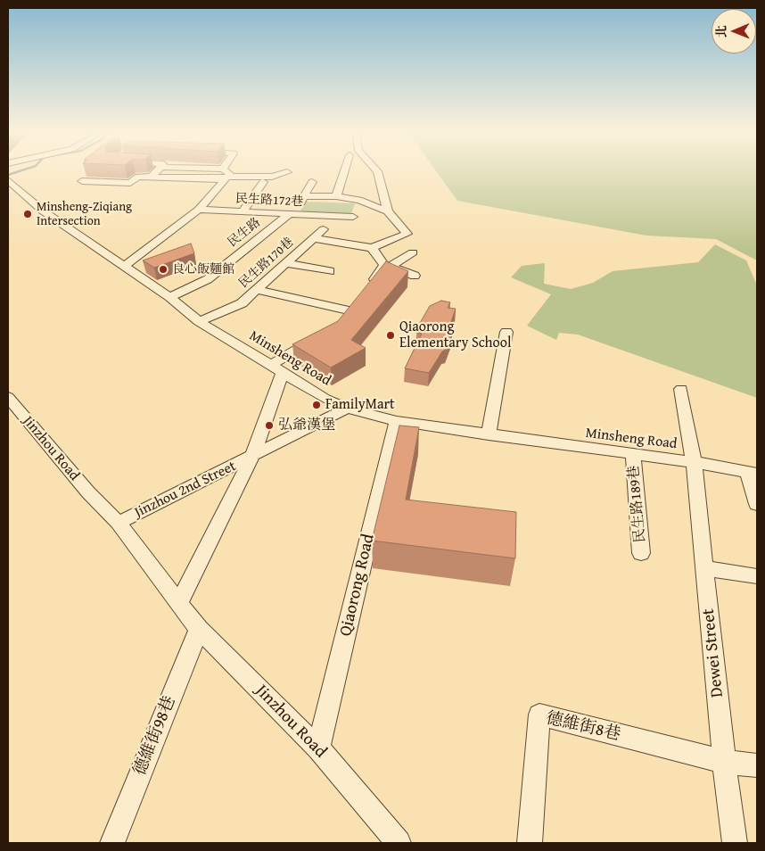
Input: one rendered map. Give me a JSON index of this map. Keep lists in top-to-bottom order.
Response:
{
  "streets": {
    "street": [
      "民生路172巷",
      "民生路",
      "民生路170巷",
      "Minsheng Road",
      "Jinzhou Road",
      "Jinzhou 2nd Street",
      "民生路189巷",
      "Qiaorong Road",
      "Dewei Street",
      "德維街8巷",
      "德維街98巷"
    ]
  },
  "crossings": [
    ["民生路172巷", "民生路"],
    ["民生路", "Minsheng Road"],
    ["民生路170巷", "Minsheng Road"],
    ["Minsheng Road", "民生路189巷"],
    ["Minsheng Road", "Qiaorong Road"],
    ["Minsheng Road", "Dewei Street"],
    ["Jinzhou Road", "Jinzhou 2nd Street"],
    ["Jinzhou Road", "Qiaorong Road"],
    ["Jinzhou Road", "德維街98巷"],
    ["Dewei Street", "德維街8巷"]
  ],
  "places": [
    "Minsheng-Ziqiang Intersection",
    "良心飯麵館",
    "Qiaorong Elementary School",
    "FamilyMart",
    "弘爺漢堡"
  ],
  "north": "left"
}
